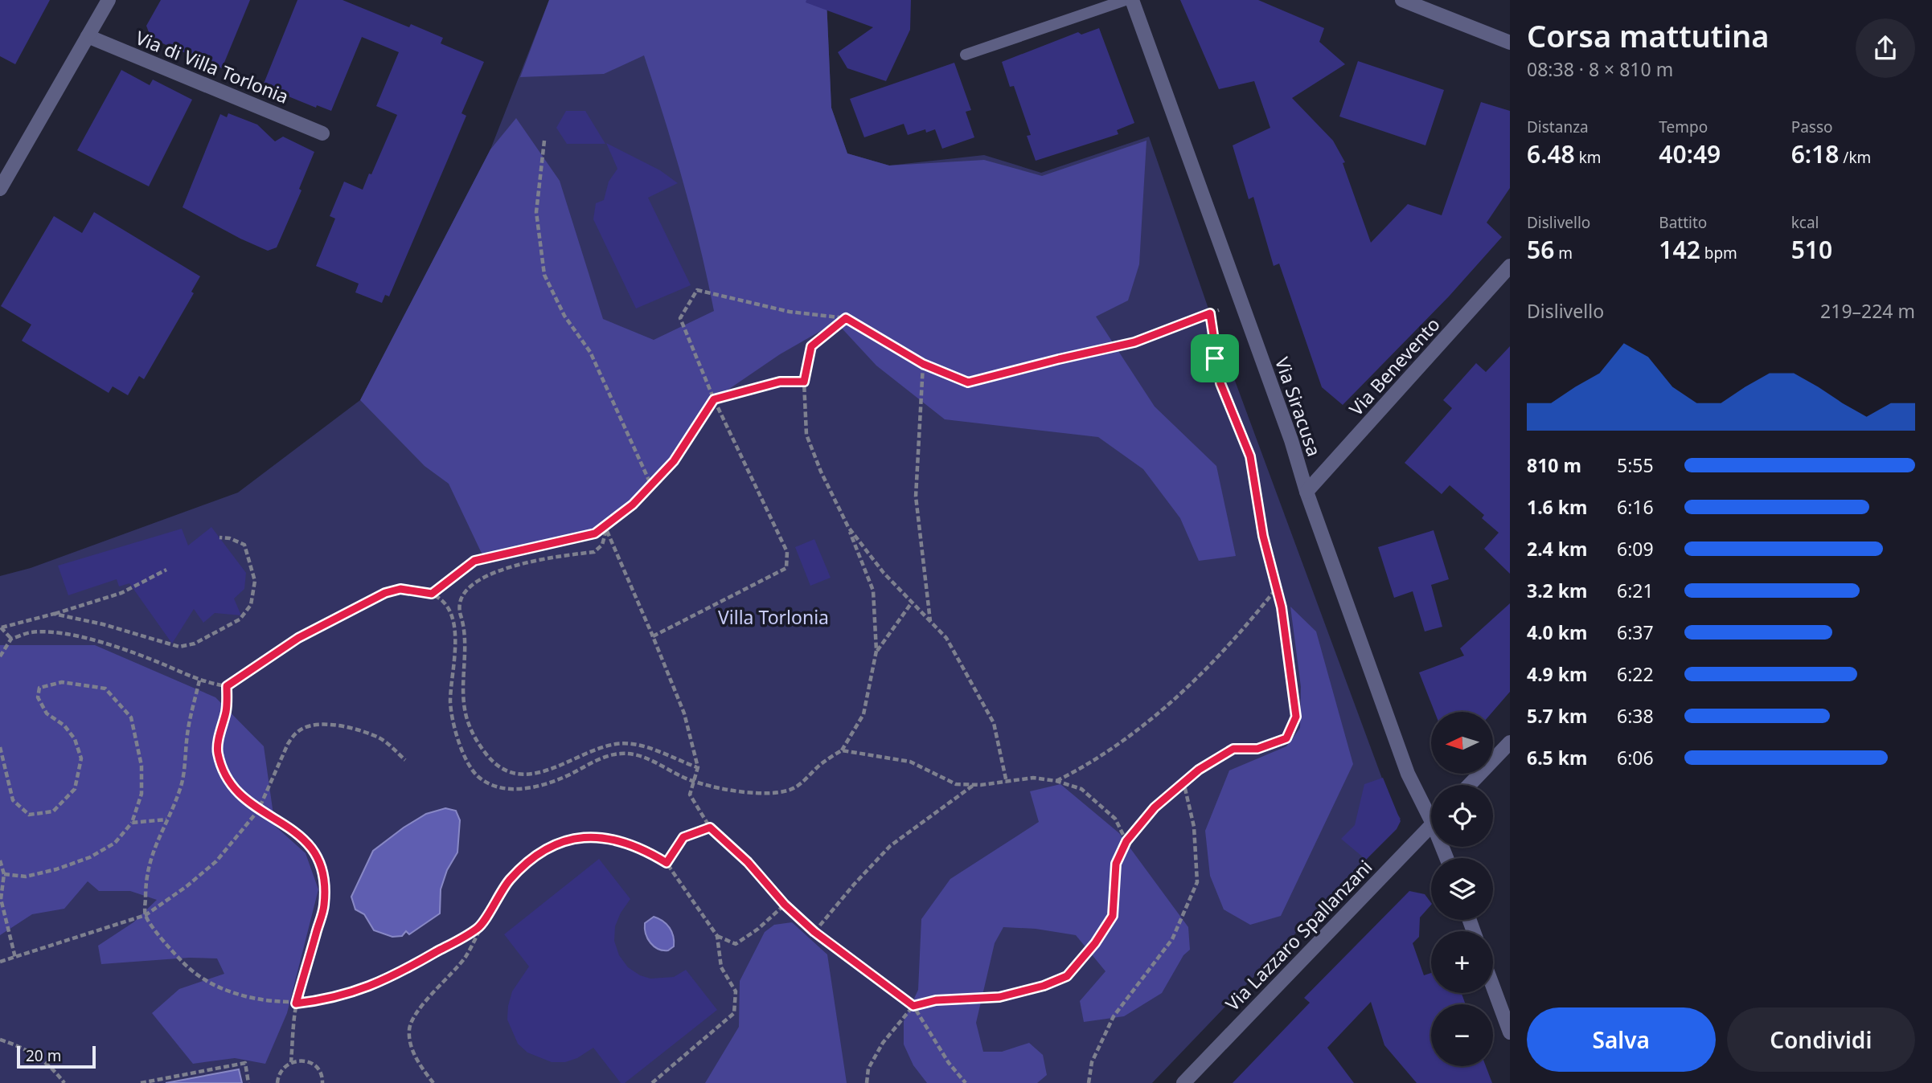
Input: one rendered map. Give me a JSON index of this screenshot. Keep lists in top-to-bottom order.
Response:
{
  "streets": {
    "street": [
      "Via di Villa Torlonia",
      "Via Benevento",
      "Via Siracusa",
      "Via Lazzaro Spallanzani"
    ]
  },
  "crossings": [
    ["Via Benevento", "Via Siracusa"]
  ],
  "parks": ["Villa Torlonia"],
  "scale_bar": "20 m",
  "north": "left",
  "page": {
    "heading": ["Corsa mattutina", "08:38 · 8 × 810 m"],
    "stats": [
      ["Distanza", "6.48 km"],
      ["Tempo", "40:49"],
      ["Passo", "6:18 /km"],
      ["Dislivello", "56 m"],
      ["Battito", "142 bpm"],
      ["kcal", "510"]
    ],
    "chart": ["Dislivello", "219–224 m"],
    "list": [
      {
        "name": "810 m",
        "note": "5:55"
      },
      {
        "name": "1.6 km",
        "note": "6:16"
      },
      {
        "name": "2.4 km",
        "note": "6:09"
      },
      {
        "name": "3.2 km",
        "note": "6:21"
      },
      {
        "name": "4.0 km",
        "note": "6:37"
      },
      {
        "name": "4.9 km",
        "note": "6:22"
      },
      {
        "name": "5.7 km",
        "note": "6:38"
      },
      {
        "name": "6.5 km",
        "note": "6:06"
      }
    ],
    "map_buttons": ["+", "−"],
    "buttons": ["Salva", "Condividi"],
    "scale": "20 m"
  }
}
